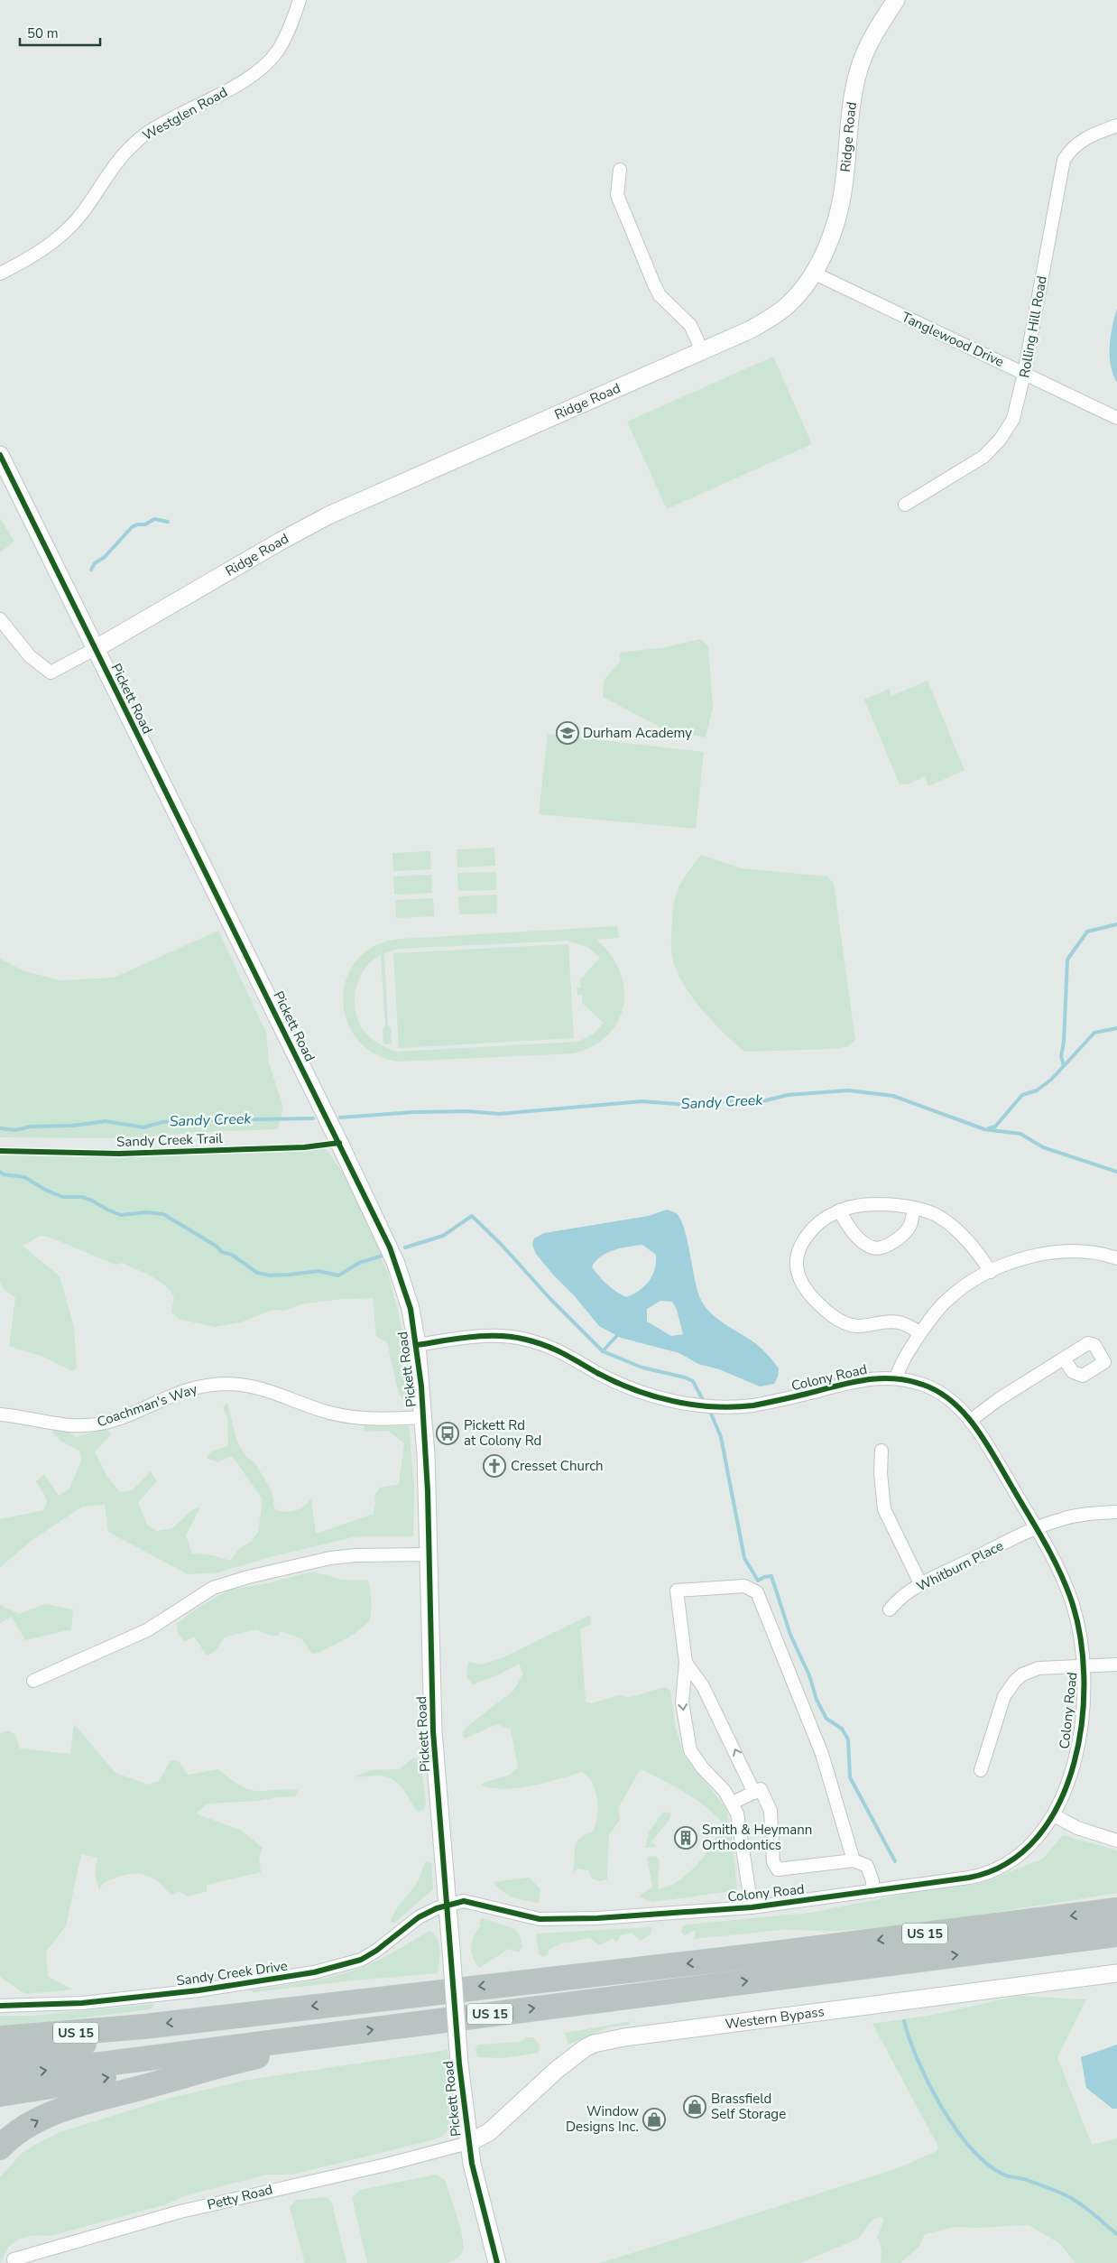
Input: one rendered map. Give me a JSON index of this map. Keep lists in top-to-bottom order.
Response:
{
  "streets": {
    "highway": ["US 15"],
    "street": [
      "Westglen Road",
      "Ridge Road",
      "Rolling Hill Road",
      "Tanglewood Drive",
      "Pickett Road",
      "Colony Road",
      "Coachman's Way",
      "Whitburn Place",
      "Sandy Creek Drive",
      "Western Bypass",
      "Petty Road"
    ],
    "cycle path": ["Sandy Creek Trail"]
  },
  "crossings": [
    ["Ridge Road", "Tanglewood Drive"],
    ["Ridge Road", "Pickett Road"],
    ["Rolling Hill Road", "Tanglewood Drive"],
    ["Pickett Road", "Colony Road"],
    ["Pickett Road", "Coachman's Way"],
    ["Pickett Road", "Sandy Creek Drive"],
    ["Pickett Road", "Western Bypass"],
    ["Pickett Road", "Petty Road"],
    ["Colony Road", "Whitburn Place"],
    ["Colony Road", "Sandy Creek Drive"],
    ["Western Bypass", "Petty Road"]
  ],
  "water": ["Sandy Creek"],
  "places": {
    "school or university": ["Durham Academy"],
    "bus stop": ["Pickett Rd at Colony Rd"],
    "church": ["Cresset Church"],
    "building": ["Smith & Heymann Orthodontics"],
    "shop": ["Brassfield Self Storage", "Window Designs Inc."]
  },
  "scale_bar": "50 m"
}
